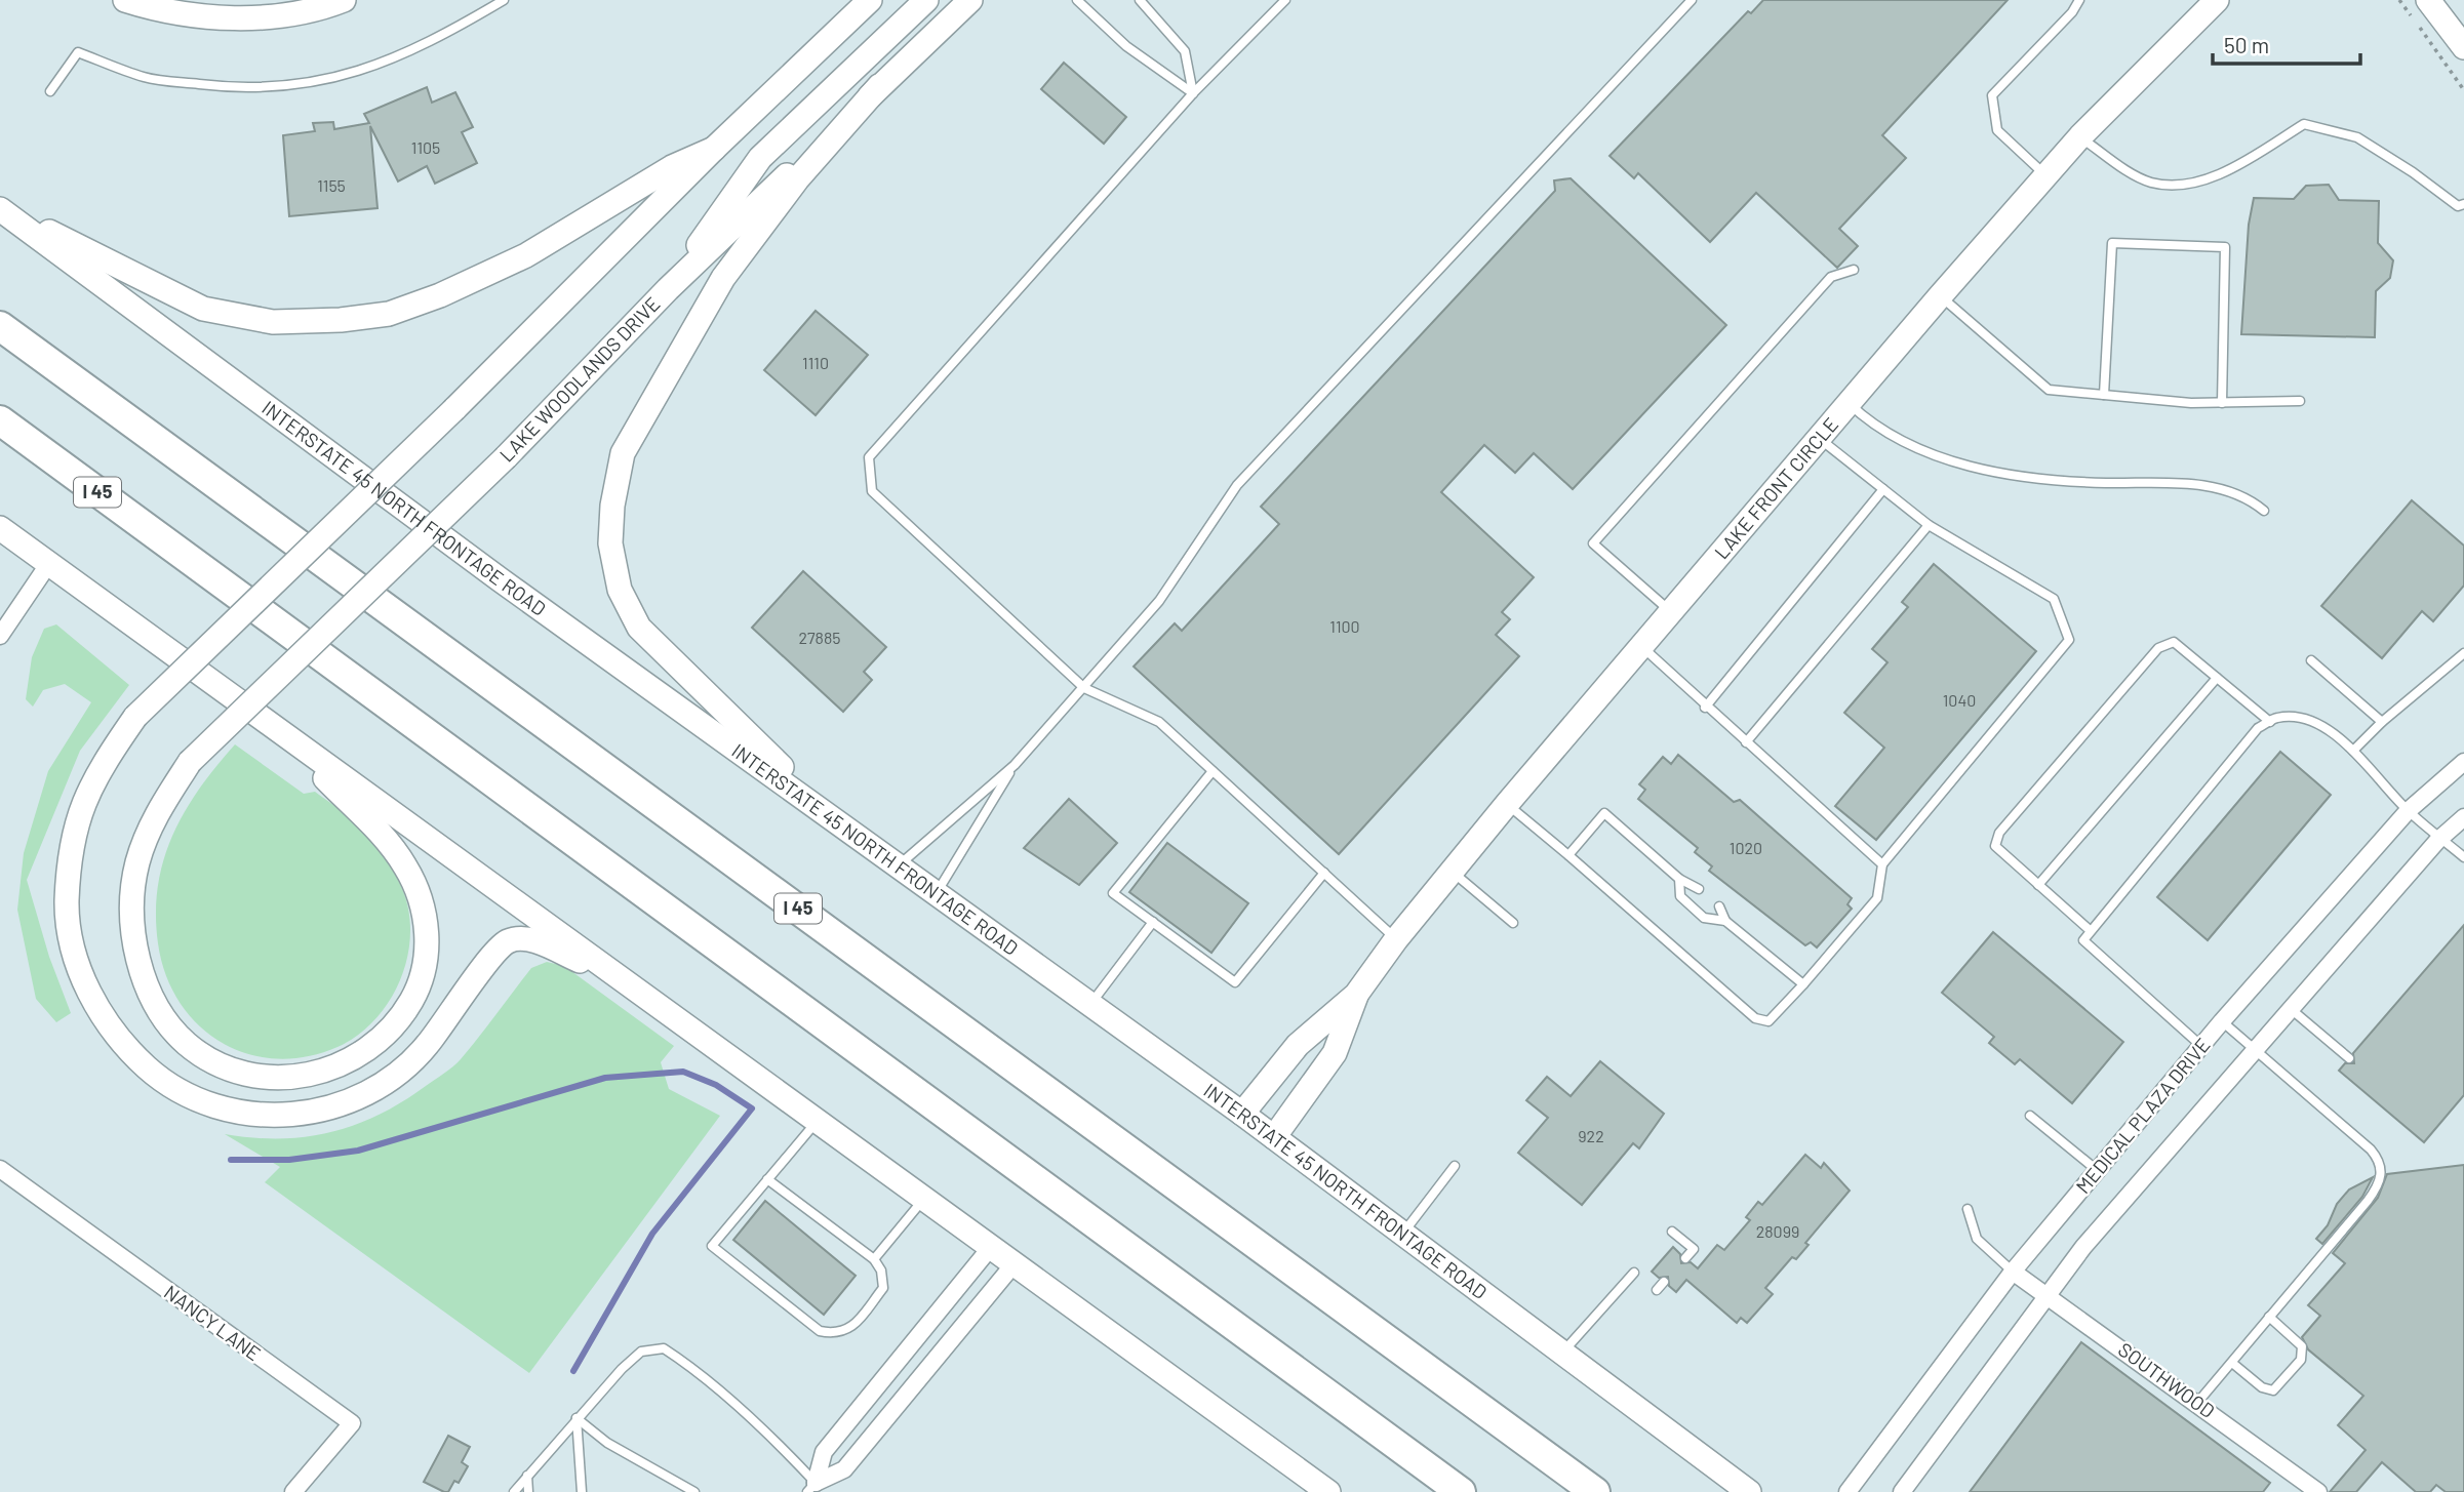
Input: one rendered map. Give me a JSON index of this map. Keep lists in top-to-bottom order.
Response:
{
  "streets": {
    "highway": ["I 45"],
    "main road": ["LAKE WOODLANDS DRIVE", "LAKE FRONT CIRCLE", "INTERSTATE 45 NORTH FRONTAGE ROAD"],
    "street": ["MEDICAL PLAZA DRIVE", "NANCY LANE", "SOUTHWOOD"]
  },
  "crossings": [
    ["LAKE FRONT CIRCLE", "INTERSTATE 45 NORTH FRONTAGE ROAD"],
    ["MEDICAL PLAZA DRIVE", "SOUTHWOOD"]
  ],
  "house_numbers": [
    "1105",
    "1155",
    "1110",
    "1100",
    "27885",
    "1040",
    "1020",
    "922",
    "28099"
  ],
  "scale_bar": "50 m"
}
